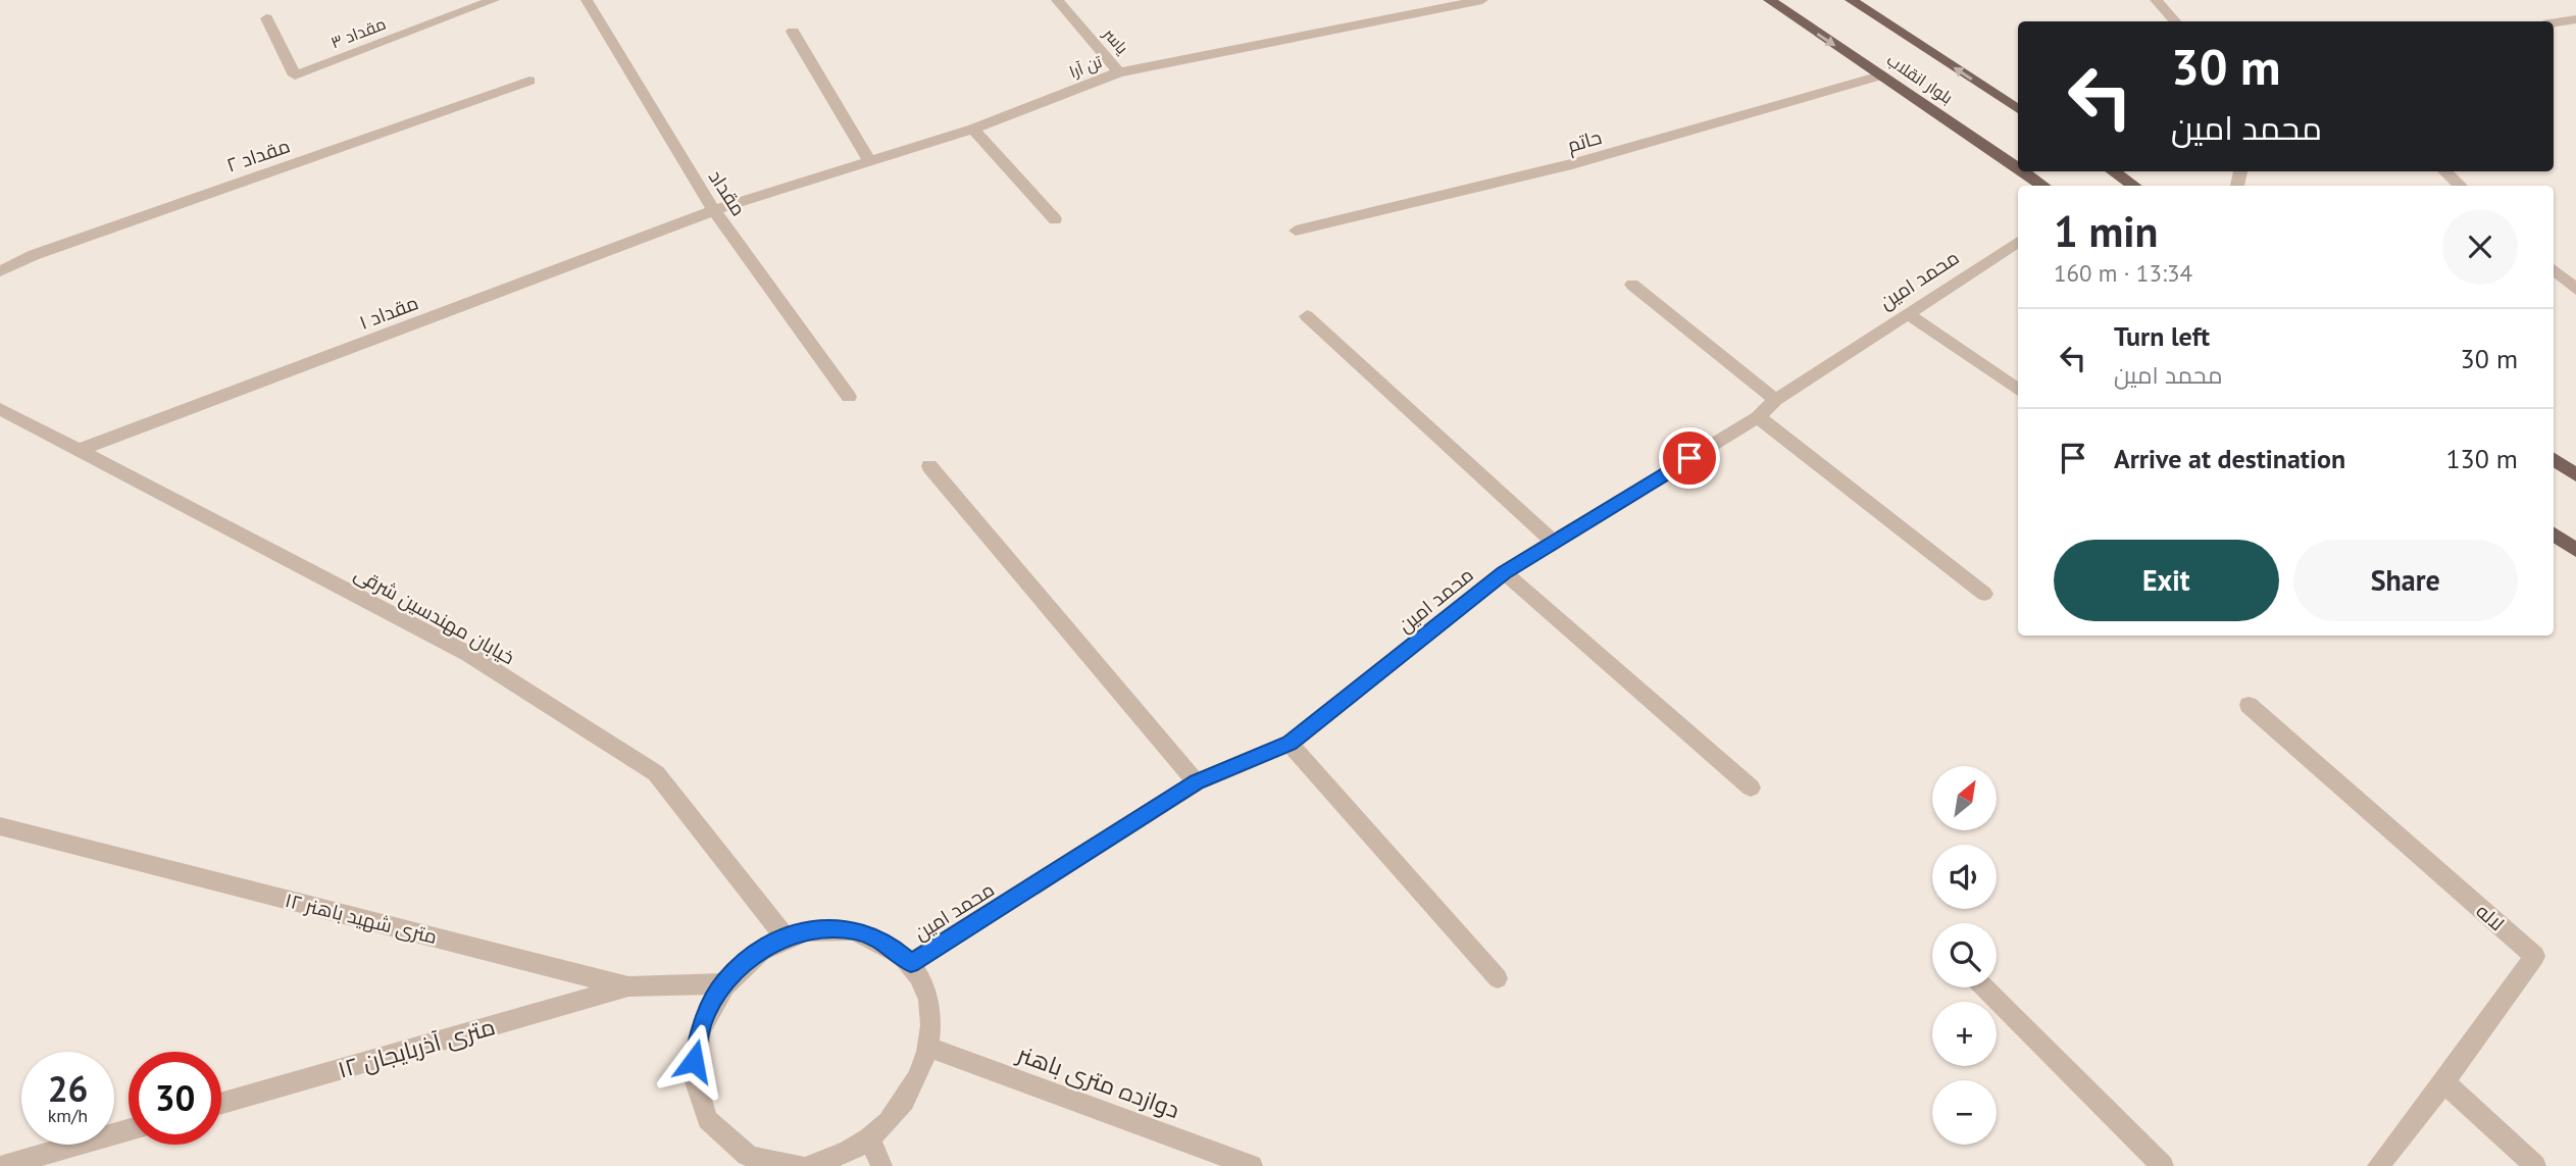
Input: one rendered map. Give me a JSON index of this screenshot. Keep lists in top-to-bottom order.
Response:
{
  "streets": {
    "main road": ["بلوار انقلاب"],
    "street": [
      "مقداد ۳",
      "یاسر",
      "تن آرا",
      "حاتم",
      "مقداد ۲",
      "مقداد",
      "محمد امین",
      "مقداد ۱",
      "خیابان مهندسین شرقی",
      "لاله",
      "۱۲ متری شهید باهنر",
      "۱۲ متری آذربایجان",
      "دوازده متری باهنر"
    ]
  },
  "crossings": [
    ["یاسر", "تن آرا"],
    ["تن آرا", "مقداد"],
    ["تن آرا", "مقداد ۱"],
    ["بلوار انقلاب", "حاتم"],
    ["مقداد", "مقداد ۱"],
    ["مقداد ۱", "خیابان مهندسین شرقی"],
    ["۱۲ متری شهید باهنر", "۱۲ متری آذربایجان"]
  ],
  "north": "top right",
  "page": {
    "turn": ["30 m", "محمد امین"],
    "heading": ["1 min", "160 m · 13:34"],
    "list": [
      {
        "name": "Turn left",
        "note": "محمد امین",
        "value": "30 m"
      },
      {
        "name": "Arrive at destination",
        "value": "130 m"
      }
    ],
    "buttons": ["Exit", "Share"],
    "map_buttons": ["+", "−"],
    "speed": "26 km/h",
    "limit": "30"
  }
}
